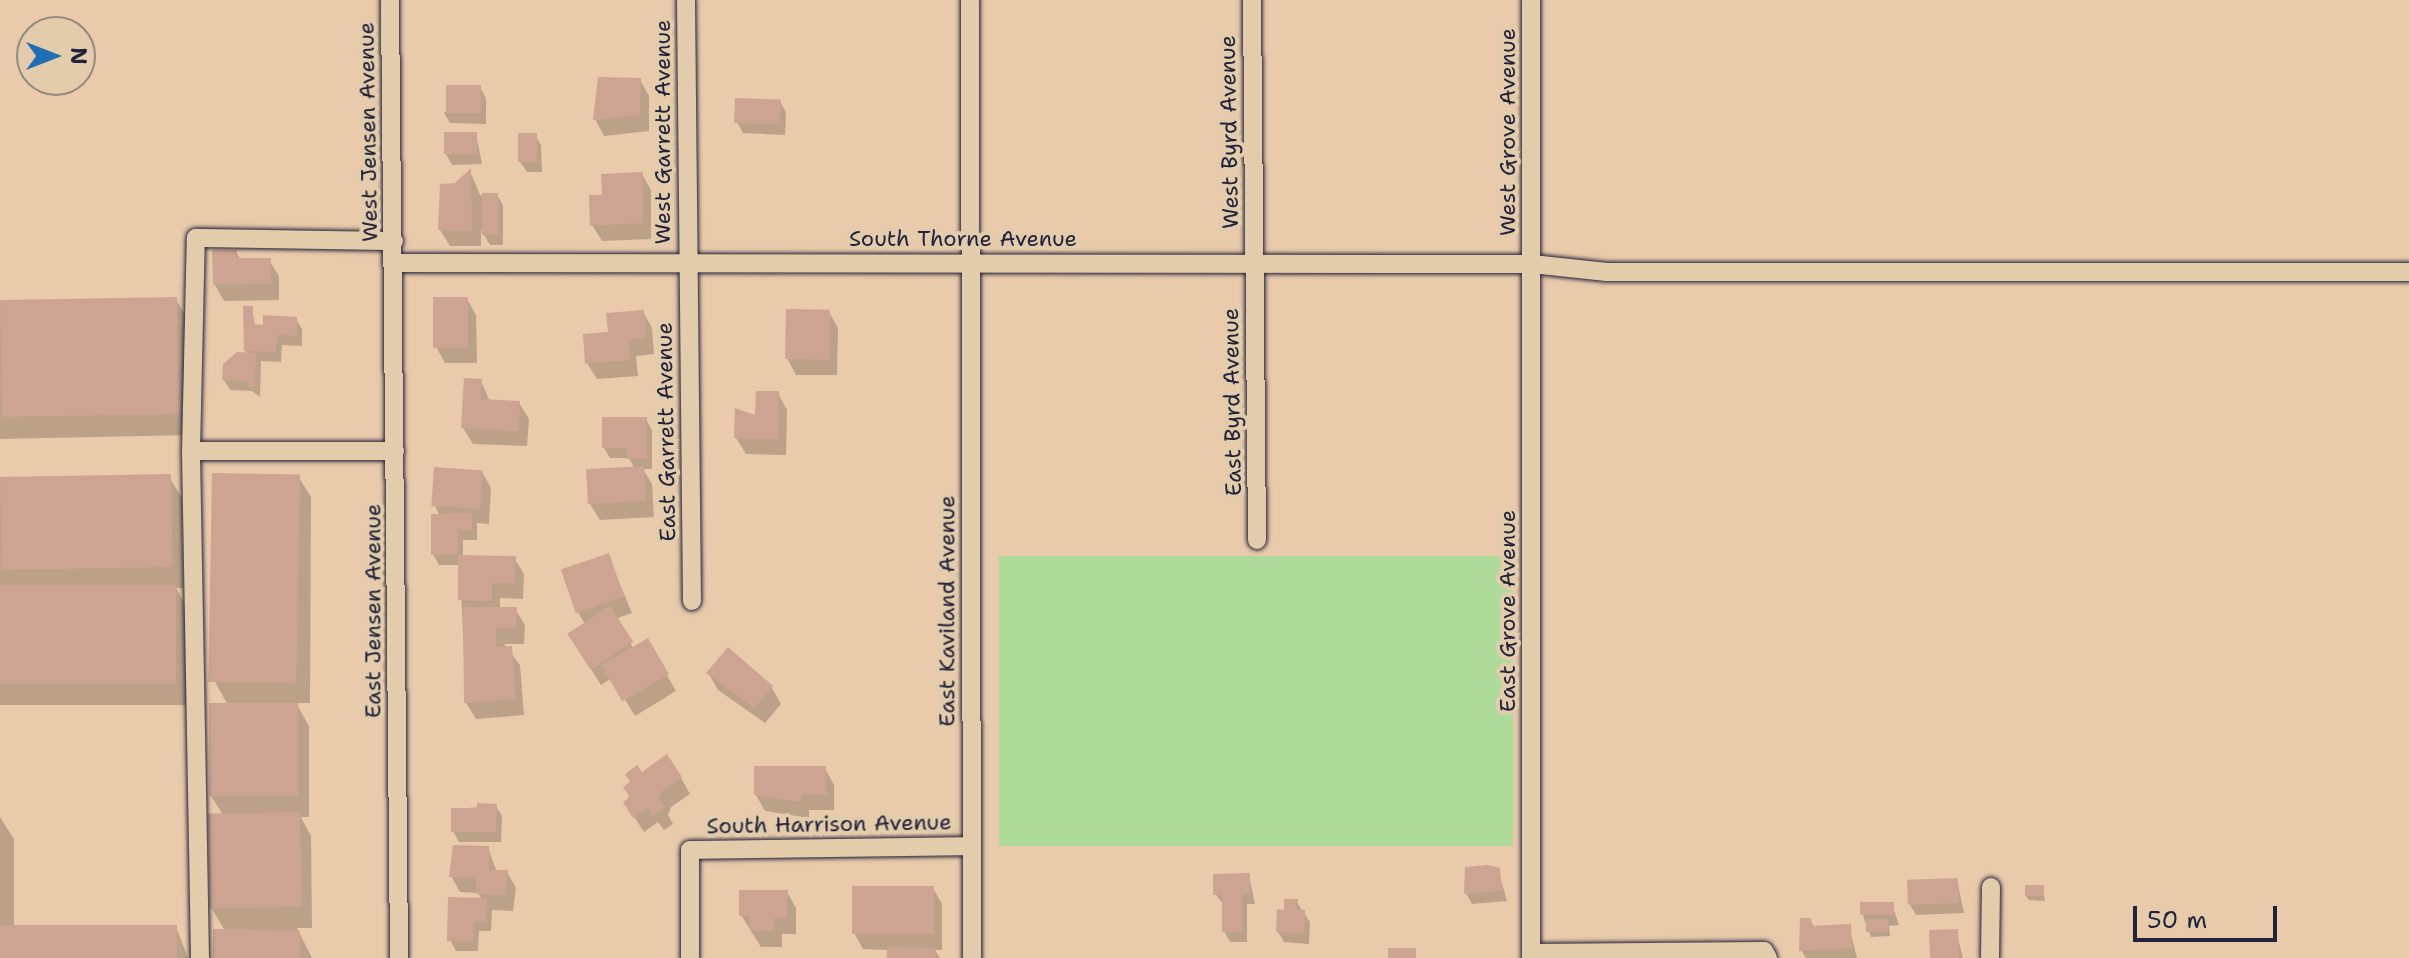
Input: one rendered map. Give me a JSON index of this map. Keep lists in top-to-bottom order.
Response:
{
  "streets": {
    "street": [
      "West Jensen Avenue",
      "West Garrett Avenue",
      "West Byrd Avenue",
      "West Grove Avenue",
      "South Thorne Avenue",
      "East Byrd Avenue",
      "East Garrett Avenue",
      "East Jensen Avenue",
      "East Kaviland Avenue",
      "East Grove Avenue",
      "South Harrison Avenue"
    ]
  },
  "crossings": [
    ["West Jensen Avenue", "South Thorne Avenue"],
    ["West Jensen Avenue", "East Jensen Avenue"],
    ["West Garrett Avenue", "South Thorne Avenue"],
    ["West Garrett Avenue", "East Garrett Avenue"],
    ["West Byrd Avenue", "South Thorne Avenue"],
    ["West Byrd Avenue", "East Byrd Avenue"],
    ["West Grove Avenue", "South Thorne Avenue"],
    ["West Grove Avenue", "East Grove Avenue"],
    ["South Thorne Avenue", "East Byrd Avenue"],
    ["South Thorne Avenue", "East Garrett Avenue"],
    ["South Thorne Avenue", "East Jensen Avenue"],
    ["South Thorne Avenue", "East Kaviland Avenue"],
    ["South Thorne Avenue", "East Grove Avenue"],
    ["East Kaviland Avenue", "South Harrison Avenue"]
  ],
  "scale_bar": "50 m",
  "north": "right"
}
